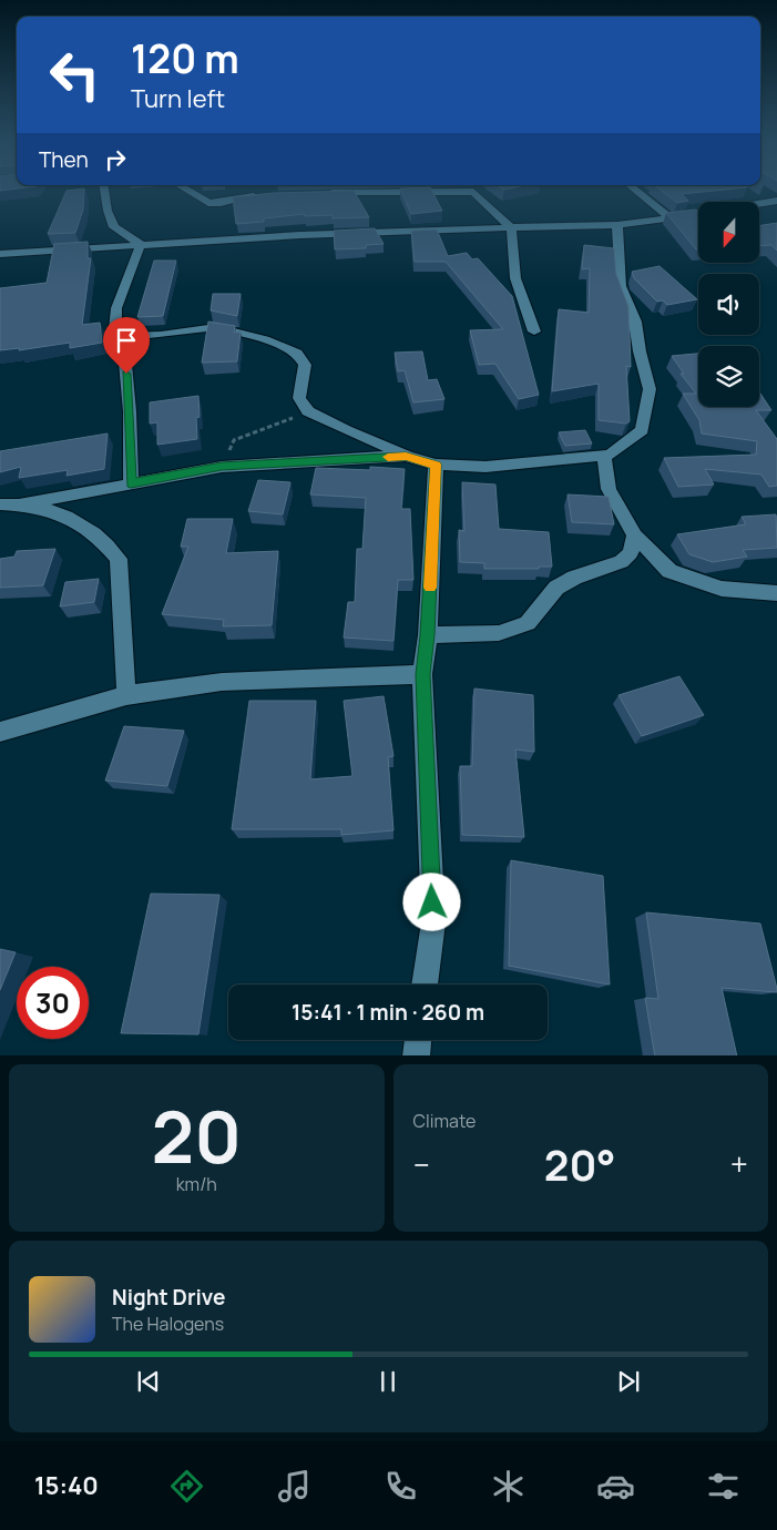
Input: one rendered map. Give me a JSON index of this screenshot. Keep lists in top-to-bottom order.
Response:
{
  "north": "bottom",
  "page": {
    "turn": ["120 m", "Turn left"],
    "then": "Then",
    "limit": "30",
    "trip": "15:41 · 1 min · 260 m",
    "tile": [
      ["20", "km/h"],
      "Climate"
    ],
    "heat": ["−", "20°", "+"],
    "song": ["Night Drive", "The Halogens"],
    "tabs": "15:40"
  }
}
